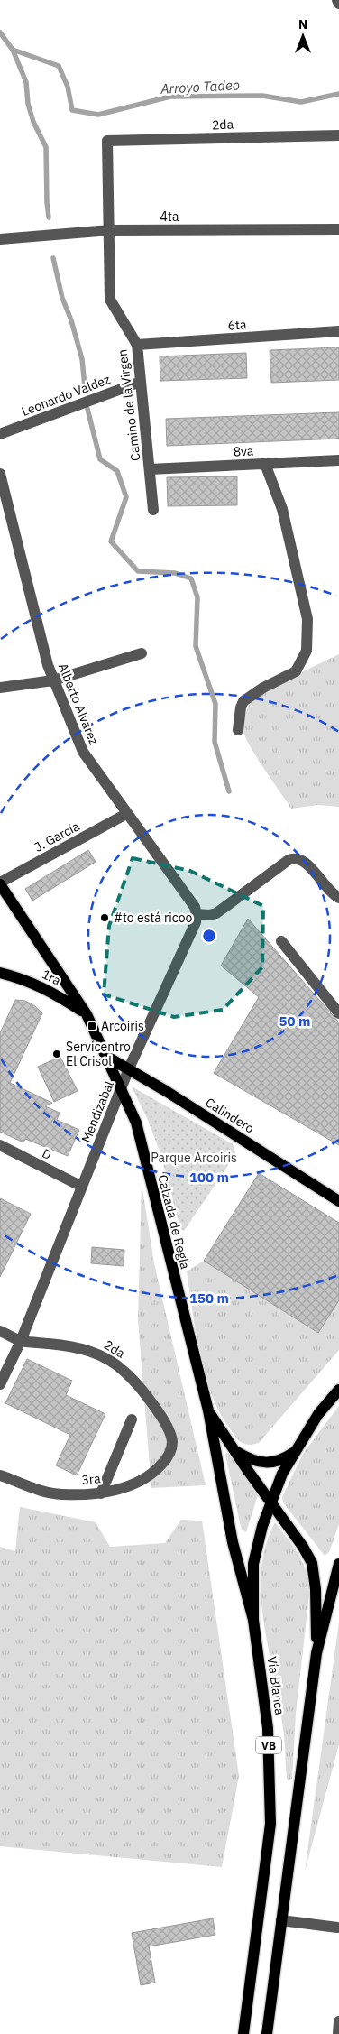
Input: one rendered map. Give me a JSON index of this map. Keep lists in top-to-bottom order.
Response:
{
  "streets": {
    "main road": [
      "1ra",
      "Calindero",
      "Calzada de Regla",
      "Vía Blanca",
      "VB"
    ],
    "street": [
      "2da",
      "4ta",
      "6ta",
      "Leonardo Valdez",
      "Camino de la Virgen",
      "8va",
      "Alberto Álvarez",
      "J. García",
      "Mendizabal",
      "D",
      "3ra"
    ]
  },
  "crossings": [
    ["2da", "Camino de la Virgen"],
    ["2da", "Mendizabal"],
    ["2da", "3ra"],
    ["4ta", "Camino de la Virgen"],
    ["6ta", "Camino de la Virgen"],
    ["Leonardo Valdez", "Camino de la Virgen"],
    ["Camino de la Virgen", "8va"],
    ["Alberto Álvarez", "J. García"],
    ["Alberto Álvarez", "Mendizabal"],
    ["J. García", "Calzada de Regla"],
    ["1ra", "Calzada de Regla"],
    ["Mendizabal", "Calindero"],
    ["Mendizabal", "D"],
    ["Mendizabal", "Calzada de Regla"],
    ["Calindero", "Calzada de Regla"],
    ["Calzada de Regla", "Vía Blanca"]
  ],
  "water": ["Arroyo Tadeo"],
  "parks": ["Parque Arcoiris"],
  "places": {
    "other": ["#to está ricoo", "Servicentro El Crisol"],
    "transit": ["Arcoiris"]
  },
  "north": "top",
  "rings": ["50 m", "100 m", "150 m"]
}
